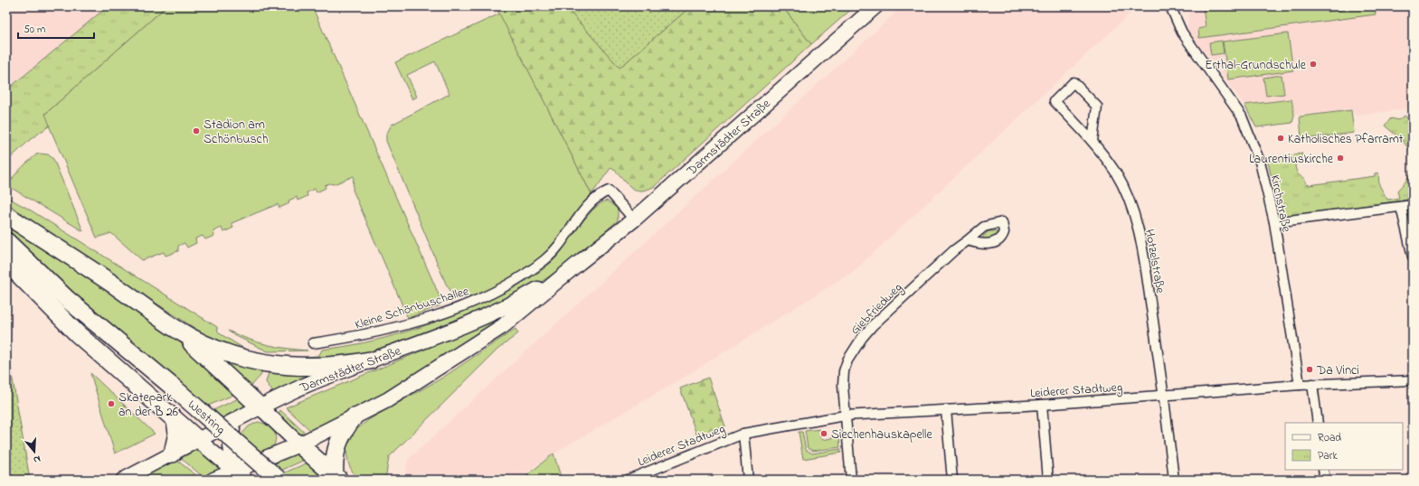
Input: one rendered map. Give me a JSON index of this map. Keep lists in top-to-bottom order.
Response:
{
  "streets": {
    "highway": ["Westring"],
    "main road": ["Darmstädter Straße"],
    "street": [
      "Kirchstraße",
      "Hotzelstraße",
      "Kleine Schönbuschallee",
      "Giebfriedweg",
      "Leiderer Stadtweg"
    ]
  },
  "crossings": [
    ["Darmstädter Straße", "Kleine Schönbuschallee"],
    ["Kirchstraße", "Leiderer Stadtweg"],
    ["Hotzelstraße", "Leiderer Stadtweg"],
    ["Giebfriedweg", "Leiderer Stadtweg"]
  ],
  "places": [
    "Erthal-Grundschule",
    "Stadion am Schönbusch",
    "Katholisches Pfarramt",
    "Laurentiuskirche",
    "Da Vinci",
    "Skatepark an der B 26",
    "Siechenhauskapelle"
  ],
  "legend": ["Road", "Park"],
  "scale_bar": "50 m",
  "north": "bottom"
}
